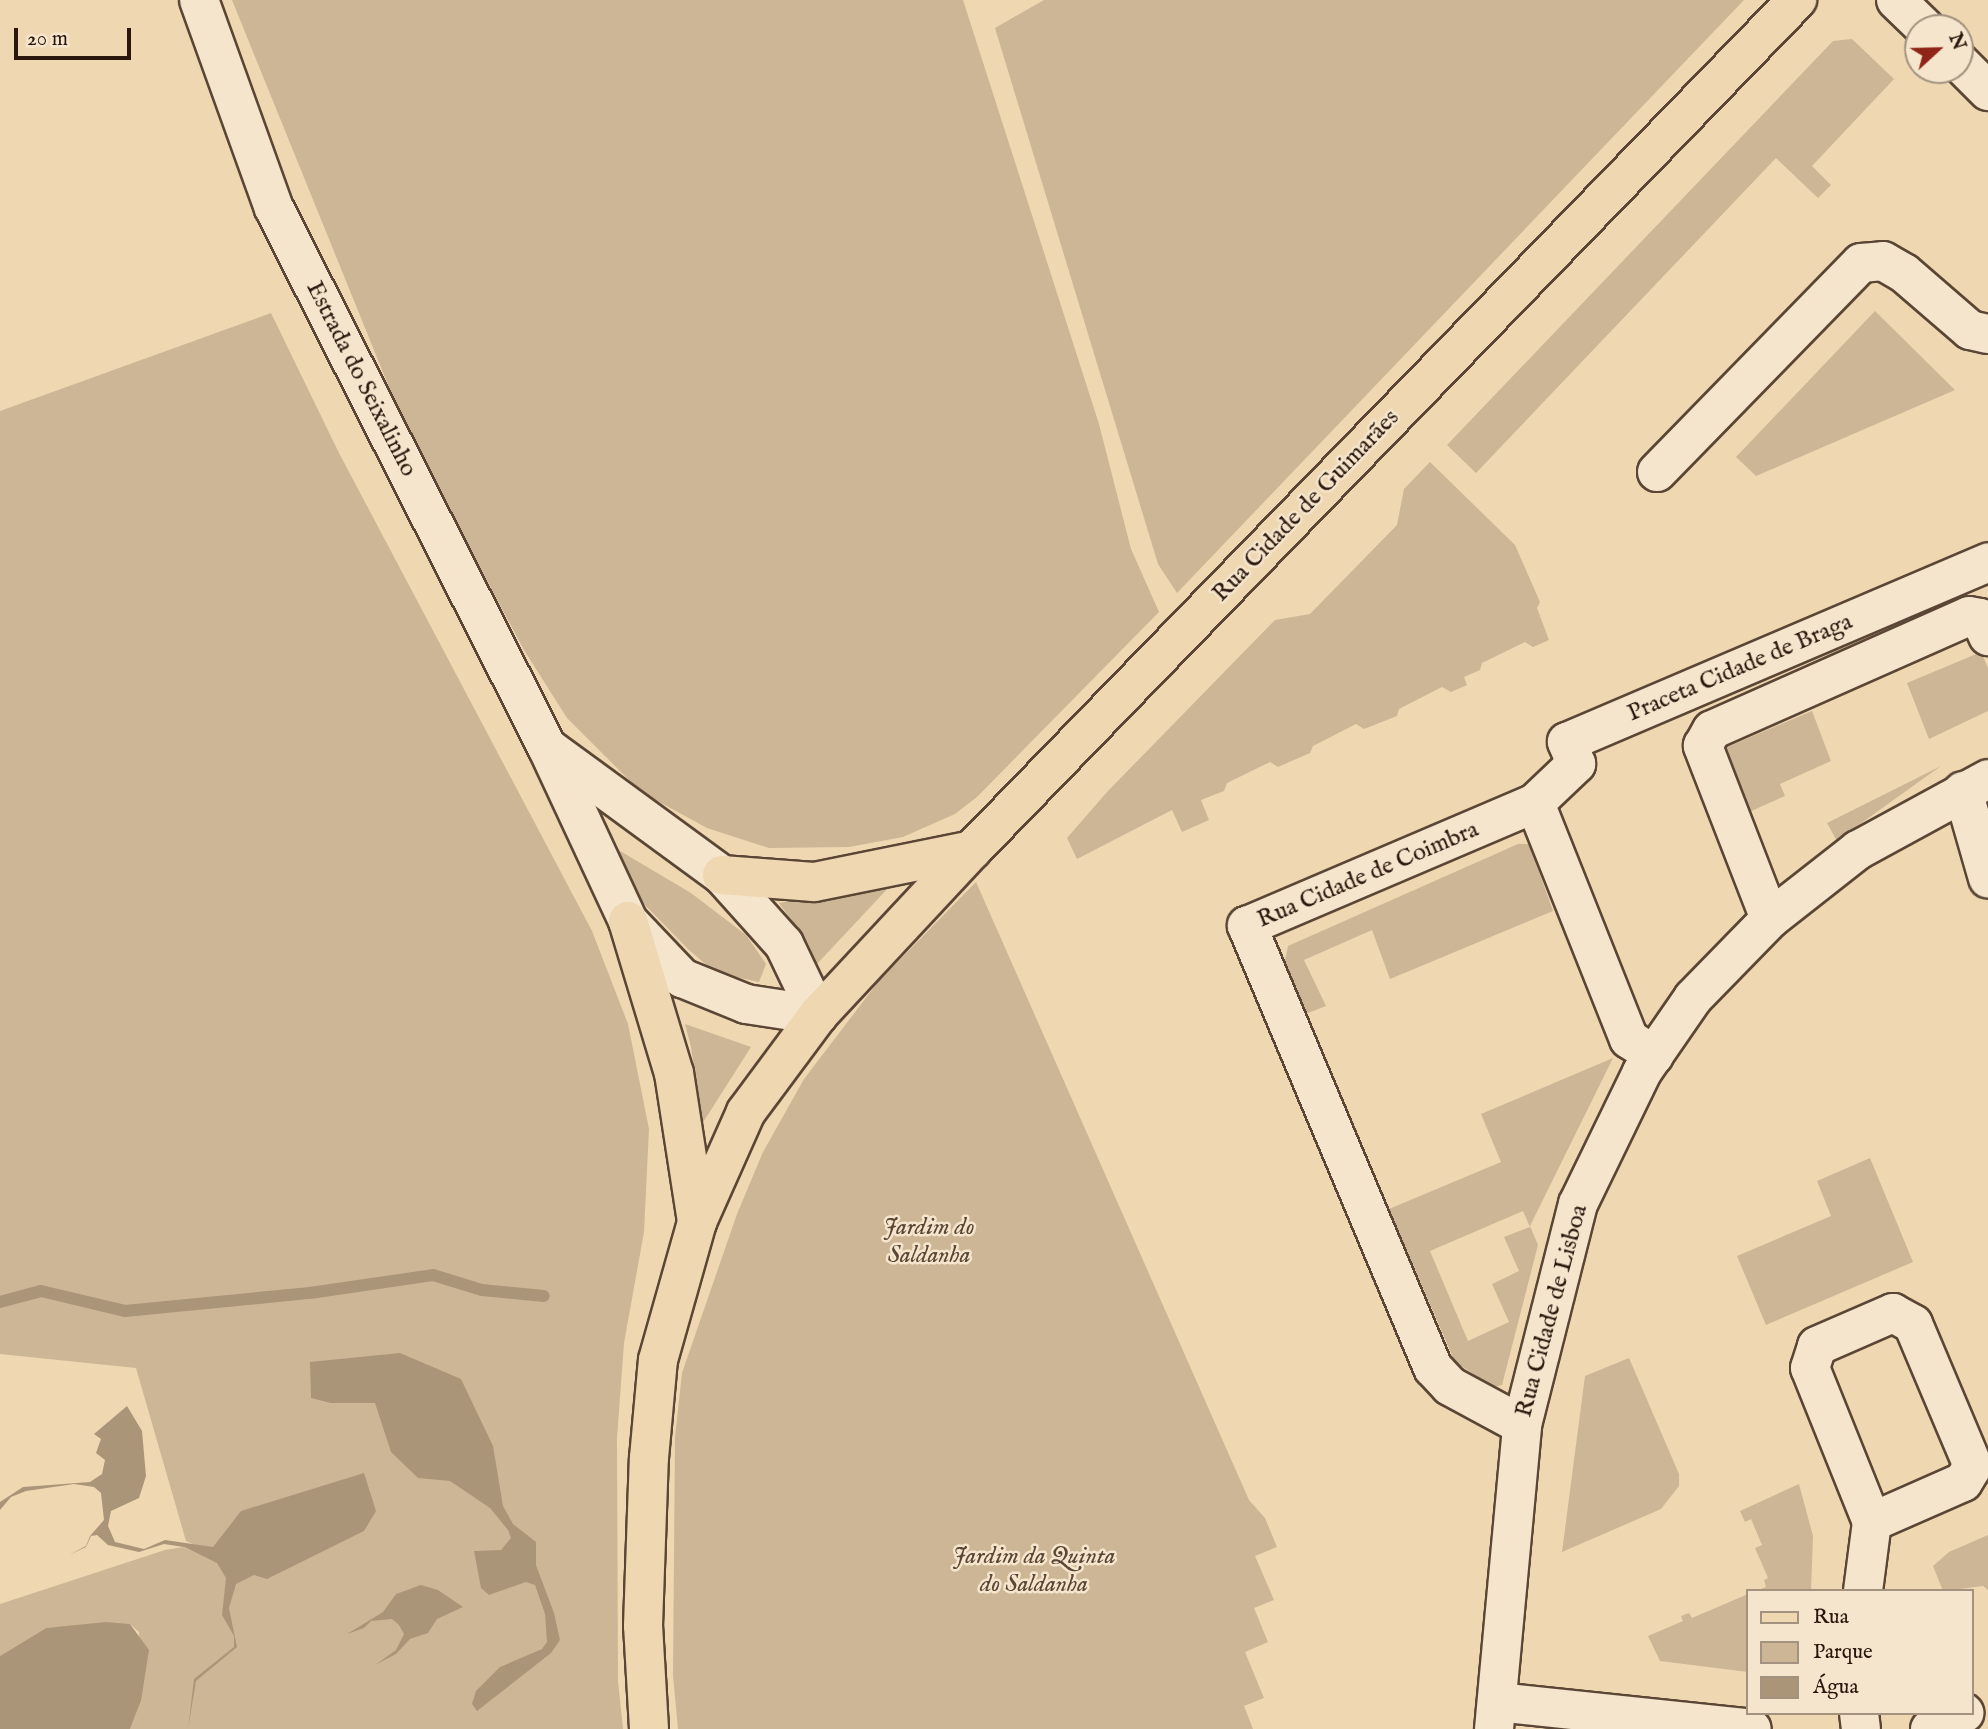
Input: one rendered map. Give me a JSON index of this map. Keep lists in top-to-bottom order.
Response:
{
  "streets": {
    "main road": ["Rua Cidade de Guimarães"],
    "street": [
      "Estrada do Seixalinho",
      "Praceta Cidade de Braga",
      "Rua Cidade de Coimbra",
      "Rua Cidade de Lisboa"
    ]
  },
  "crossings": [
    ["Estrada do Seixalinho", "Rua Cidade de Guimarães"],
    ["Praceta Cidade de Braga", "Rua Cidade de Coimbra"],
    ["Praceta Cidade de Braga", "Rua Cidade de Lisboa"],
    ["Rua Cidade de Coimbra", "Rua Cidade de Lisboa"]
  ],
  "parks": ["Jardim do Saldanha", "Jardim da Quinta do Saldanha"],
  "legend": ["Rua", "Parque", "Água"],
  "scale_bar": "20 m",
  "north": "right"
}
